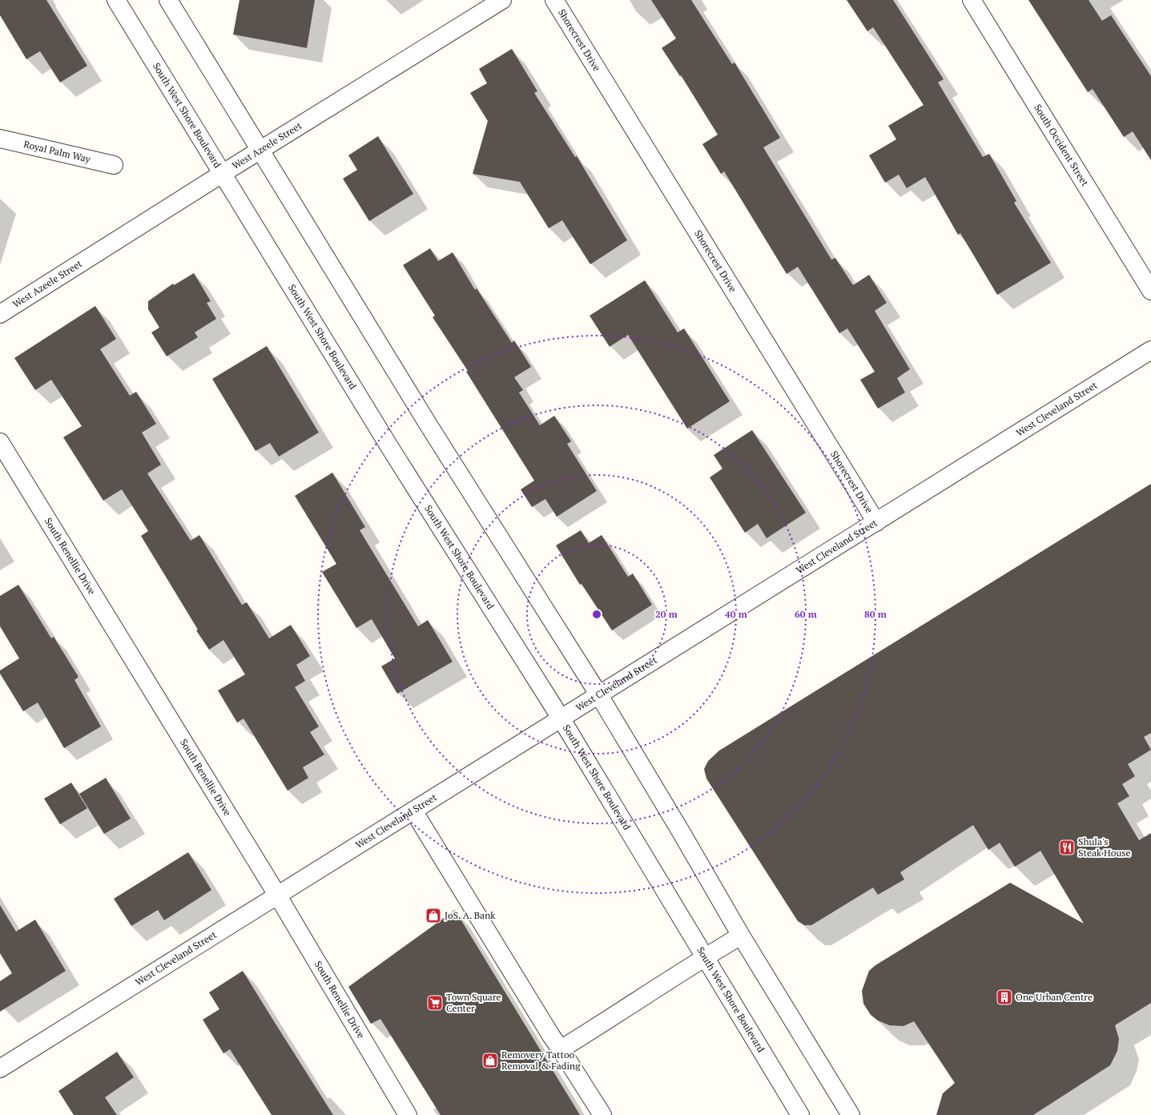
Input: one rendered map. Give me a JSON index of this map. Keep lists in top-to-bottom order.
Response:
{
  "streets": {
    "street": [
      "Shorecrest Drive",
      "South West Shore Boulevard",
      "West Azeele Street",
      "South Occident Street",
      "Royal Palm Way",
      "West Cleveland Street",
      "South Renellie Drive"
    ]
  },
  "crossings": [
    ["Shorecrest Drive", "West Cleveland Street"],
    ["South West Shore Boulevard", "West Azeele Street"],
    ["South West Shore Boulevard", "West Cleveland Street"],
    ["West Cleveland Street", "South Renellie Drive"]
  ],
  "places": {
    "restaurant": ["Shula's Steak House"],
    "shop": ["JoS. A. Bank", "Removery Tattoo Removal & Fading"],
    "building": ["One Urban Centre"],
    "supermarket": ["Town Square Center"]
  },
  "rings": [
    "20 m",
    "40 m",
    "60 m",
    "80 m"
  ]
}
